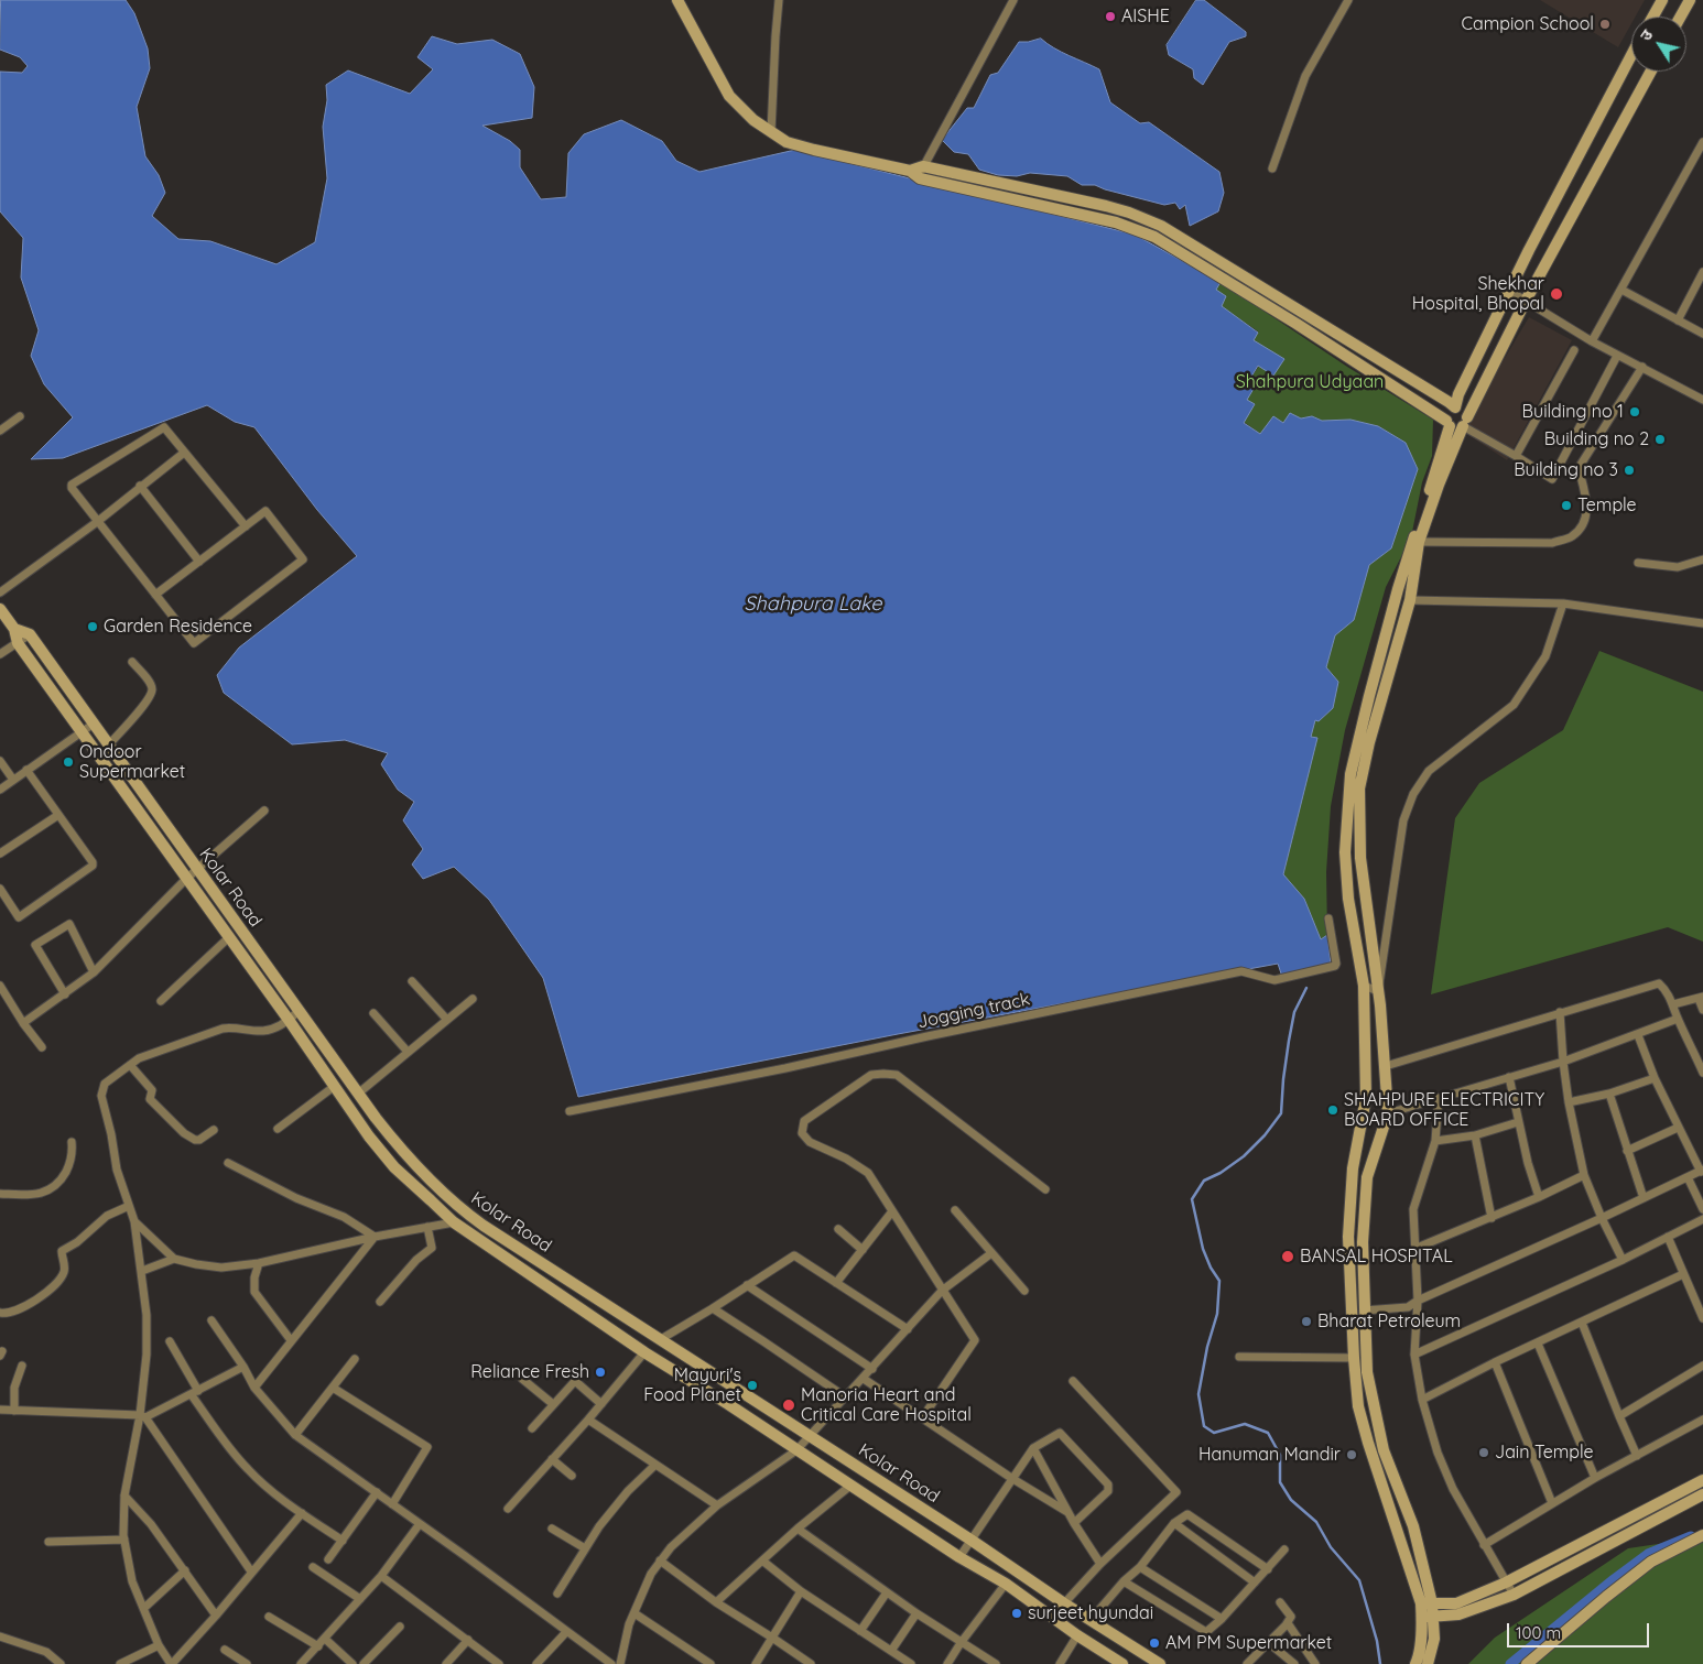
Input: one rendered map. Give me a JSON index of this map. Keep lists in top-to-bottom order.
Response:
{
  "streets": {
    "street": ["Kolar Road", "Jogging track"]
  },
  "water": ["Shahpura Lake"],
  "parks": ["Shahpura Udyaan"],
  "places": [
    "AISHE",
    "Campion School",
    "Shekhar Hospital, Bhopal",
    "Building no 1",
    "Building no 2",
    "Building no 3",
    "Temple",
    "Garden Residence",
    "Ondoor Supermarket",
    "SHAHPURE ELECTRICITY BOARD OFFICE",
    "BANSAL HOSPITAL",
    "Bharat Petroleum",
    "Reliance Fresh",
    "Mayuri's Food Planet",
    "Manoria Heart and Critical Care Hospital",
    "Jain Temple",
    "Hanuman Mandir",
    "surjeet hyundai",
    "AM PM Supermarket"
  ],
  "scale_bar": "100 m",
  "north": "top left"
}
